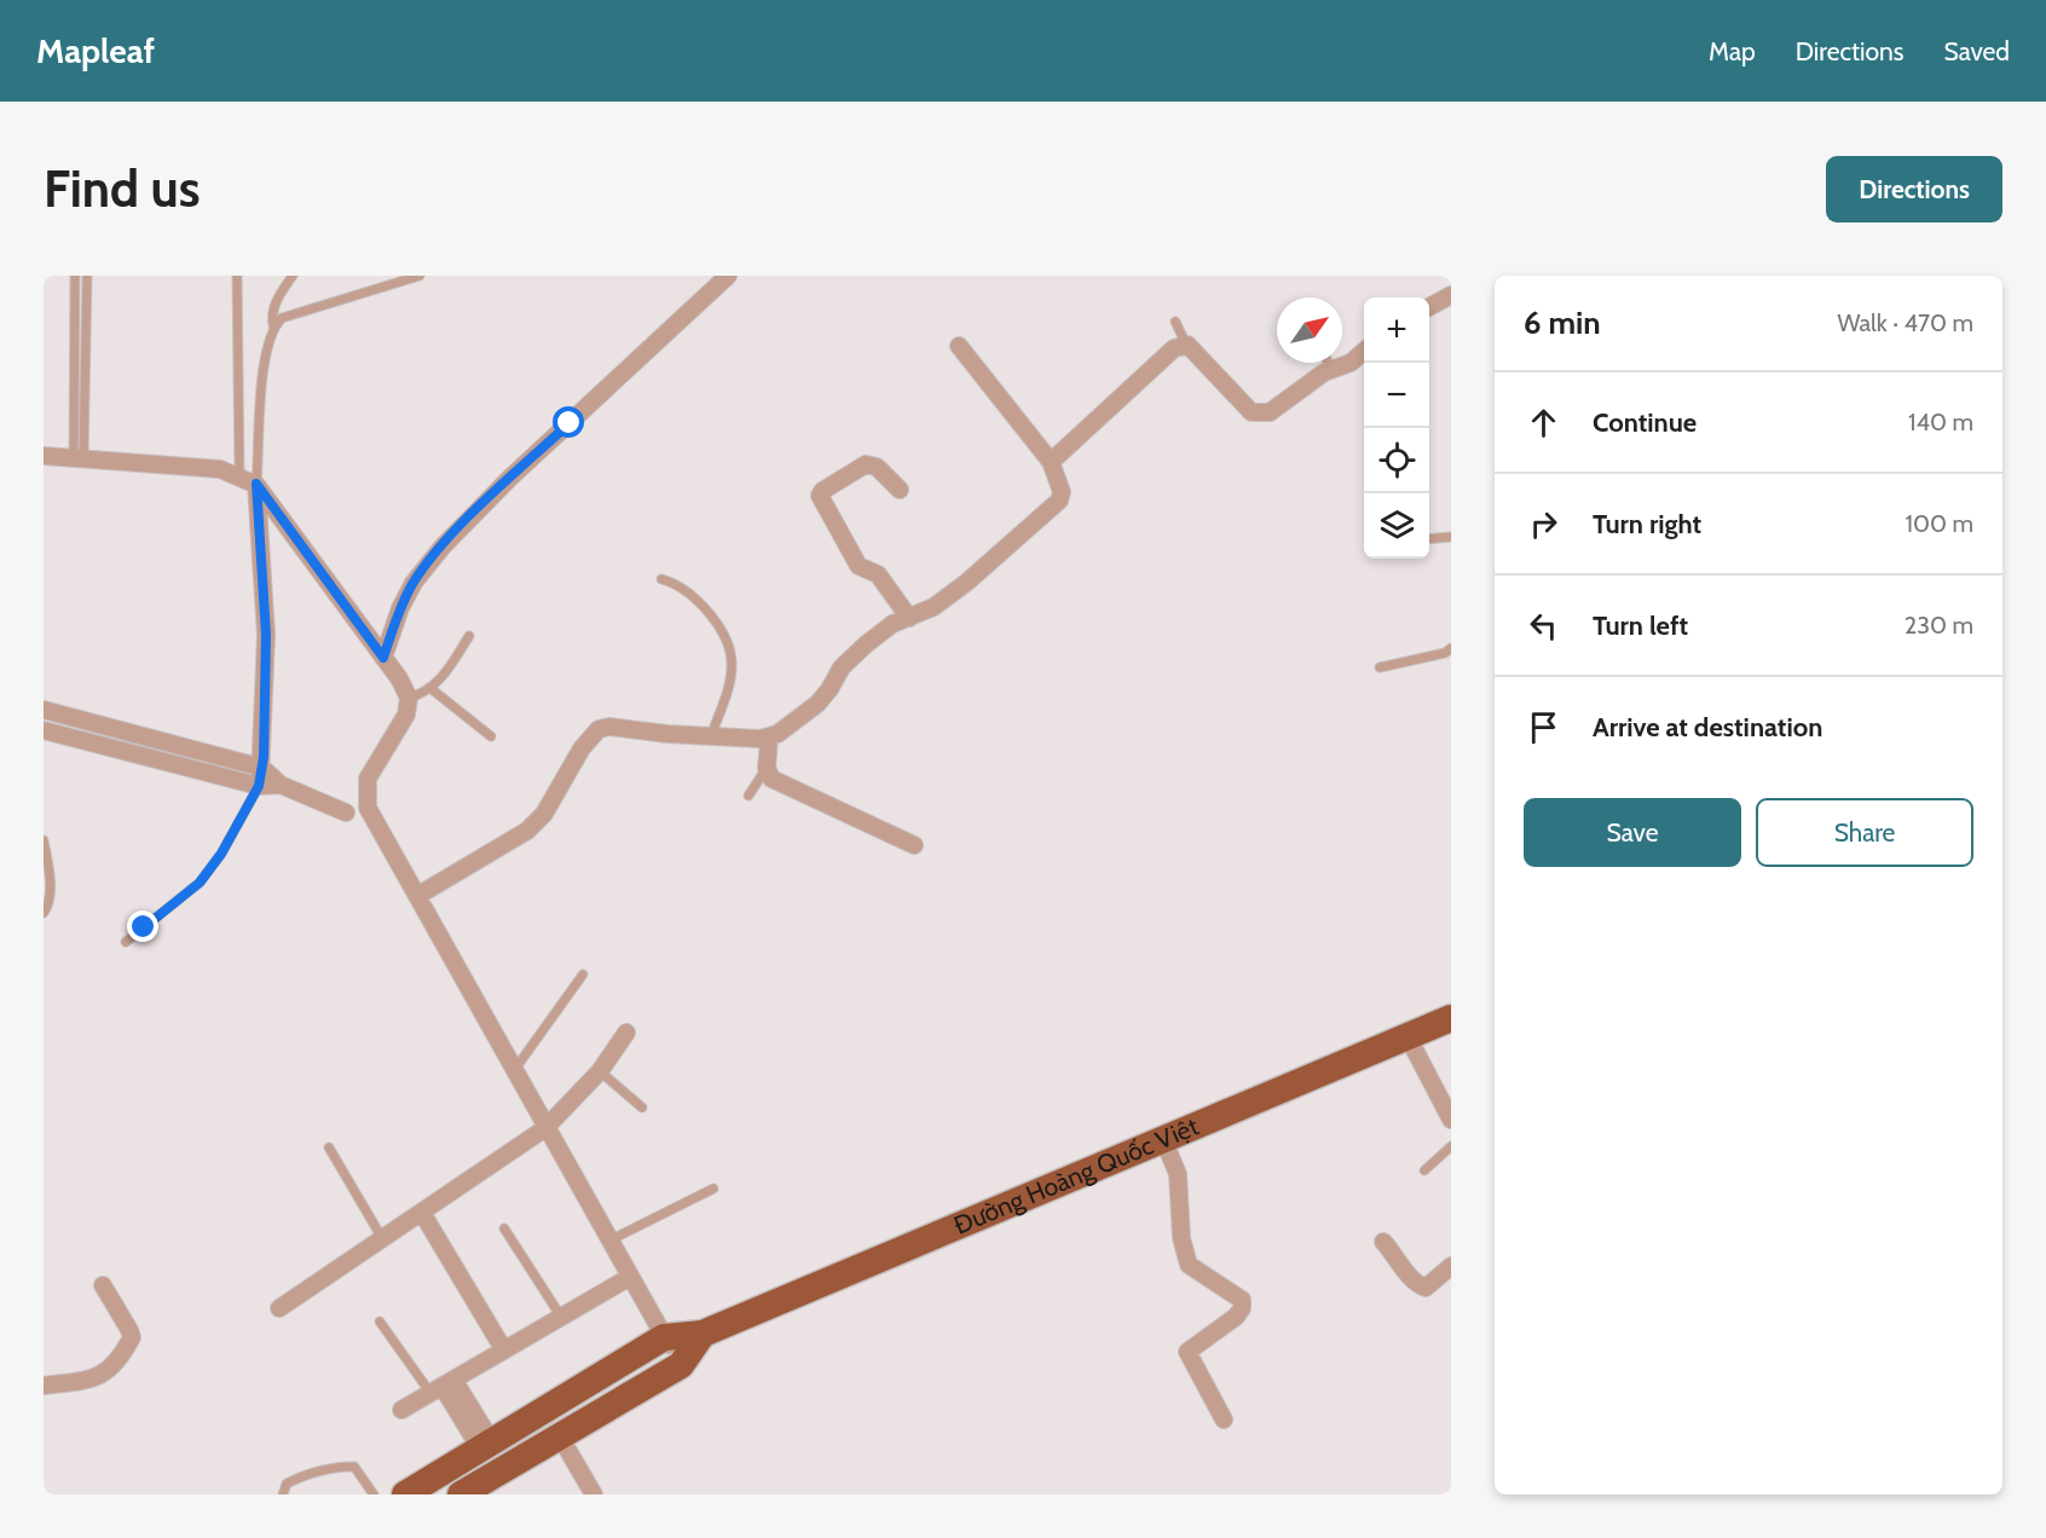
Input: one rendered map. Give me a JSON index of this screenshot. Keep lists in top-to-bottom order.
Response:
{
  "streets": {
    "highway": ["Đường Hoàng Quốc Việt"]
  },
  "north": "top right",
  "page": {
    "header": "Mapleaf",
    "nav": ["Map", "Directions", "Saved"],
    "buttons": [
      "Directions",
      ["Save", "Share"]
    ],
    "title": "Find us",
    "heading": ["6 min", "Walk · 470 m"],
    "map_buttons": ["+", "−"],
    "list": [
      ["Continue", "140 m"],
      ["Turn right", "100 m"],
      ["Turn left", "230 m"],
      "Arrive at destination"
    ]
  }
}
